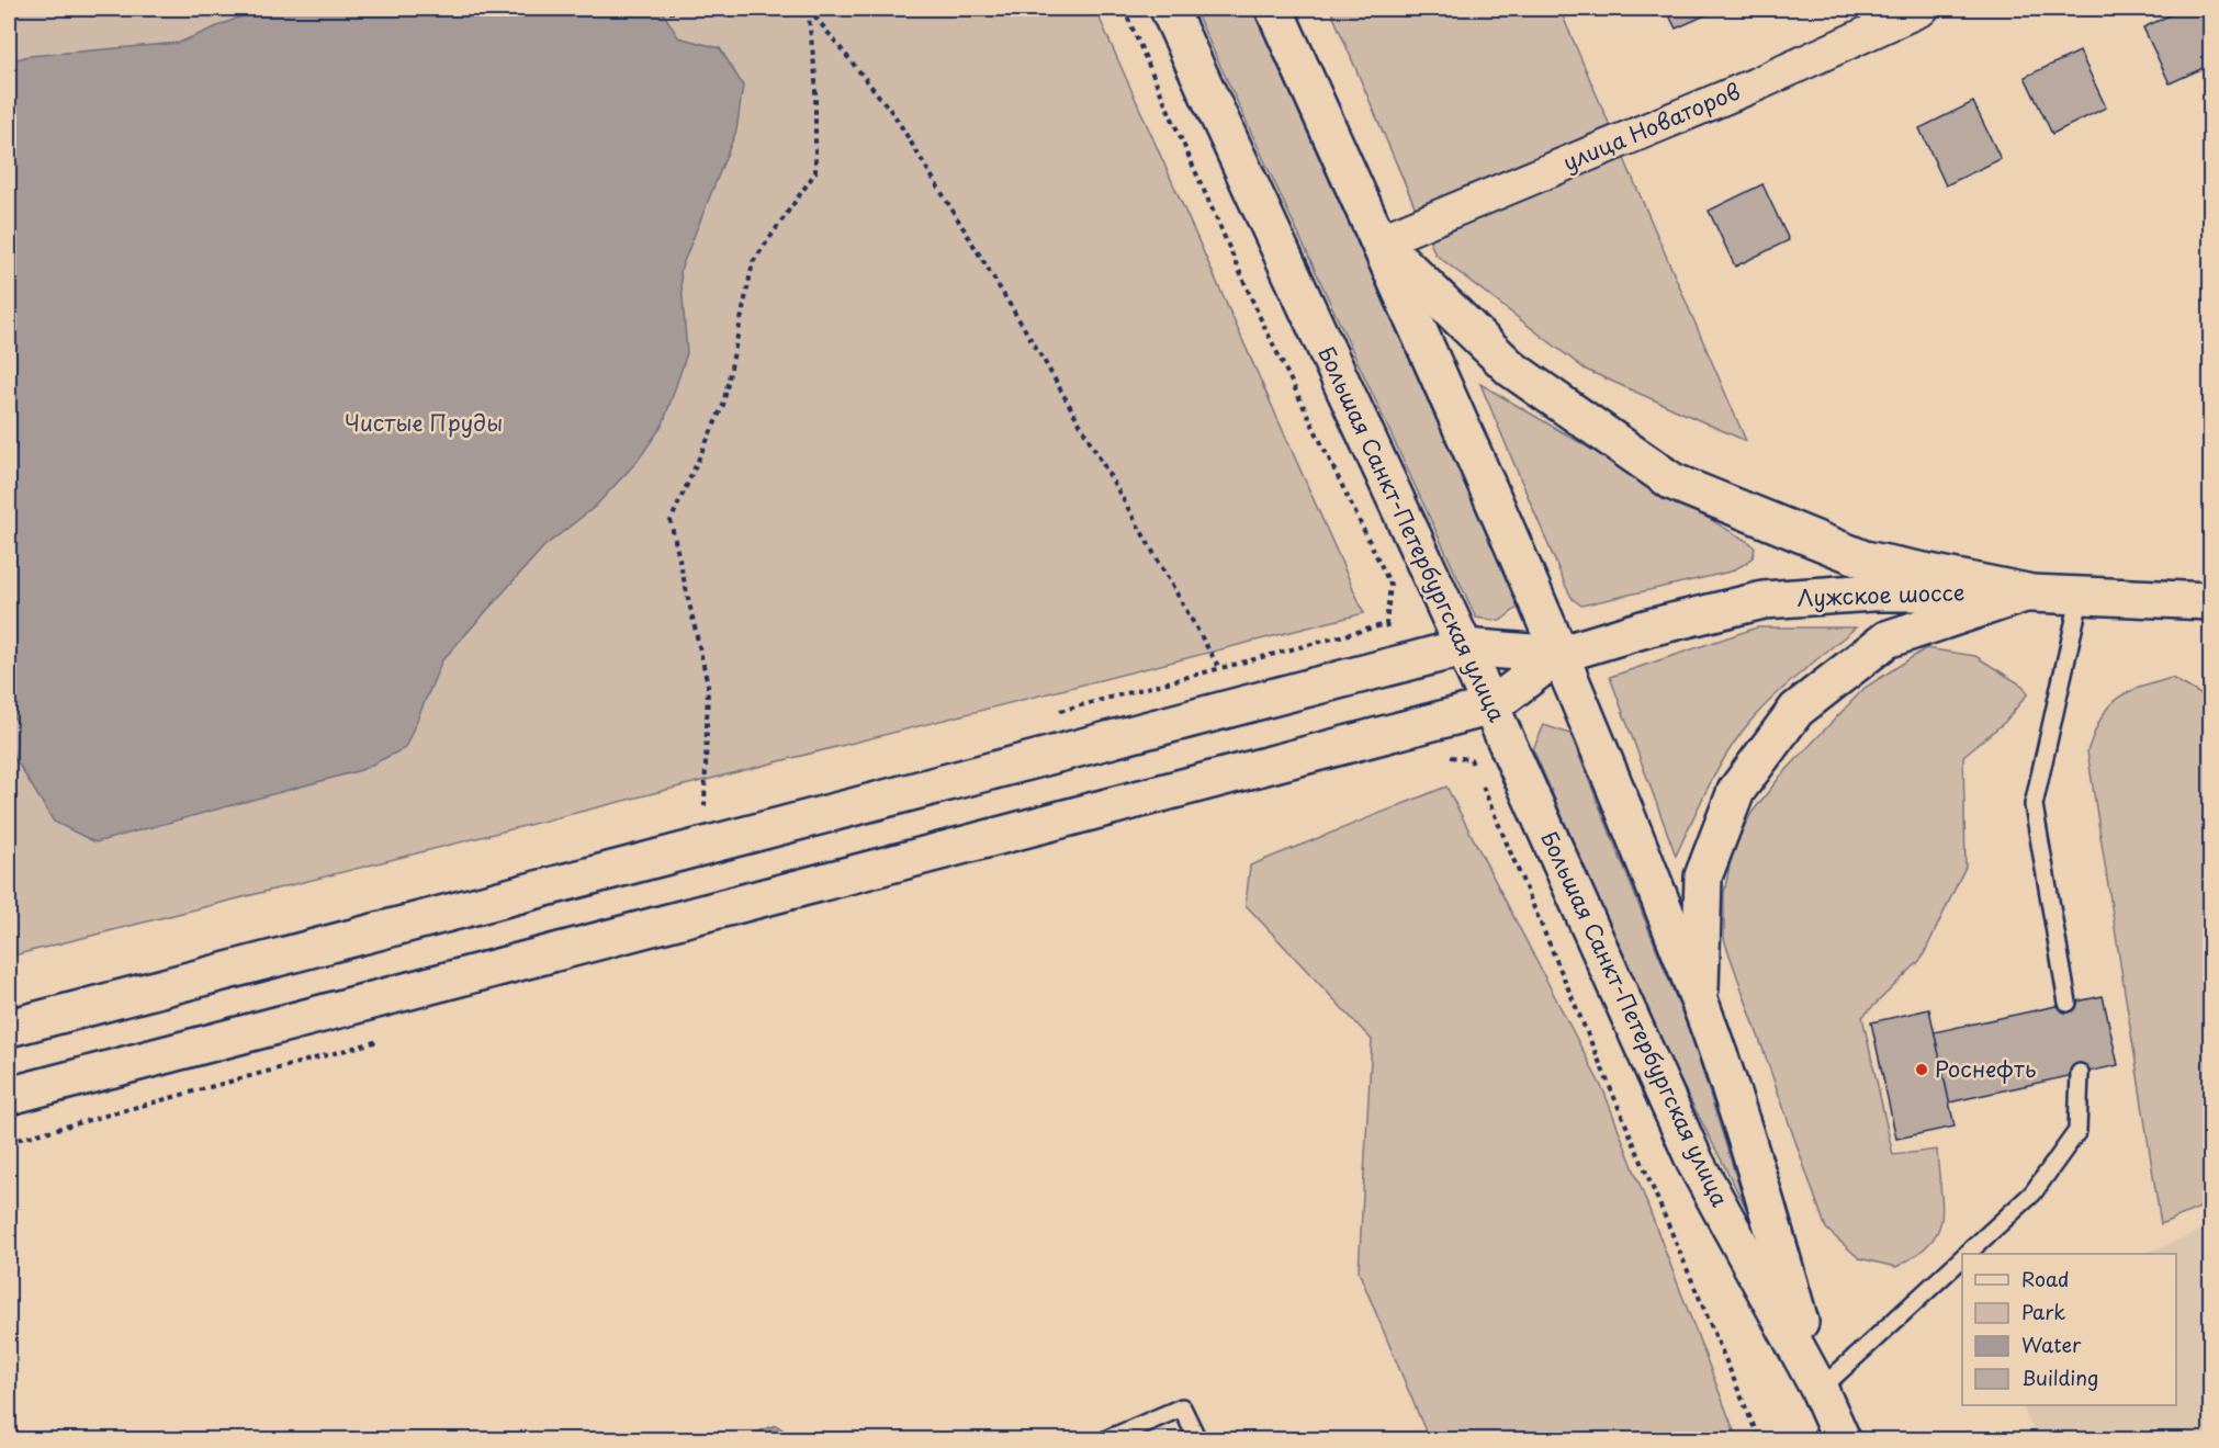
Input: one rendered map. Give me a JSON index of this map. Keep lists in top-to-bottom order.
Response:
{
  "streets": {
    "main road": ["Большая Санкт-Петербургская улица", "Лужское шоссе"],
    "street": ["улица Новаторов"]
  },
  "crossings": [
    ["улица Новаторов", "Большая Санкт-Петербургская улица"],
    ["Большая Санкт-Петербургская улица", "Лужское шоссе"]
  ],
  "parks": ["Чистые Пруды"],
  "places": ["Роснефть"],
  "legend": [
    "Road",
    "Park",
    "Water",
    "Building"
  ]
}
